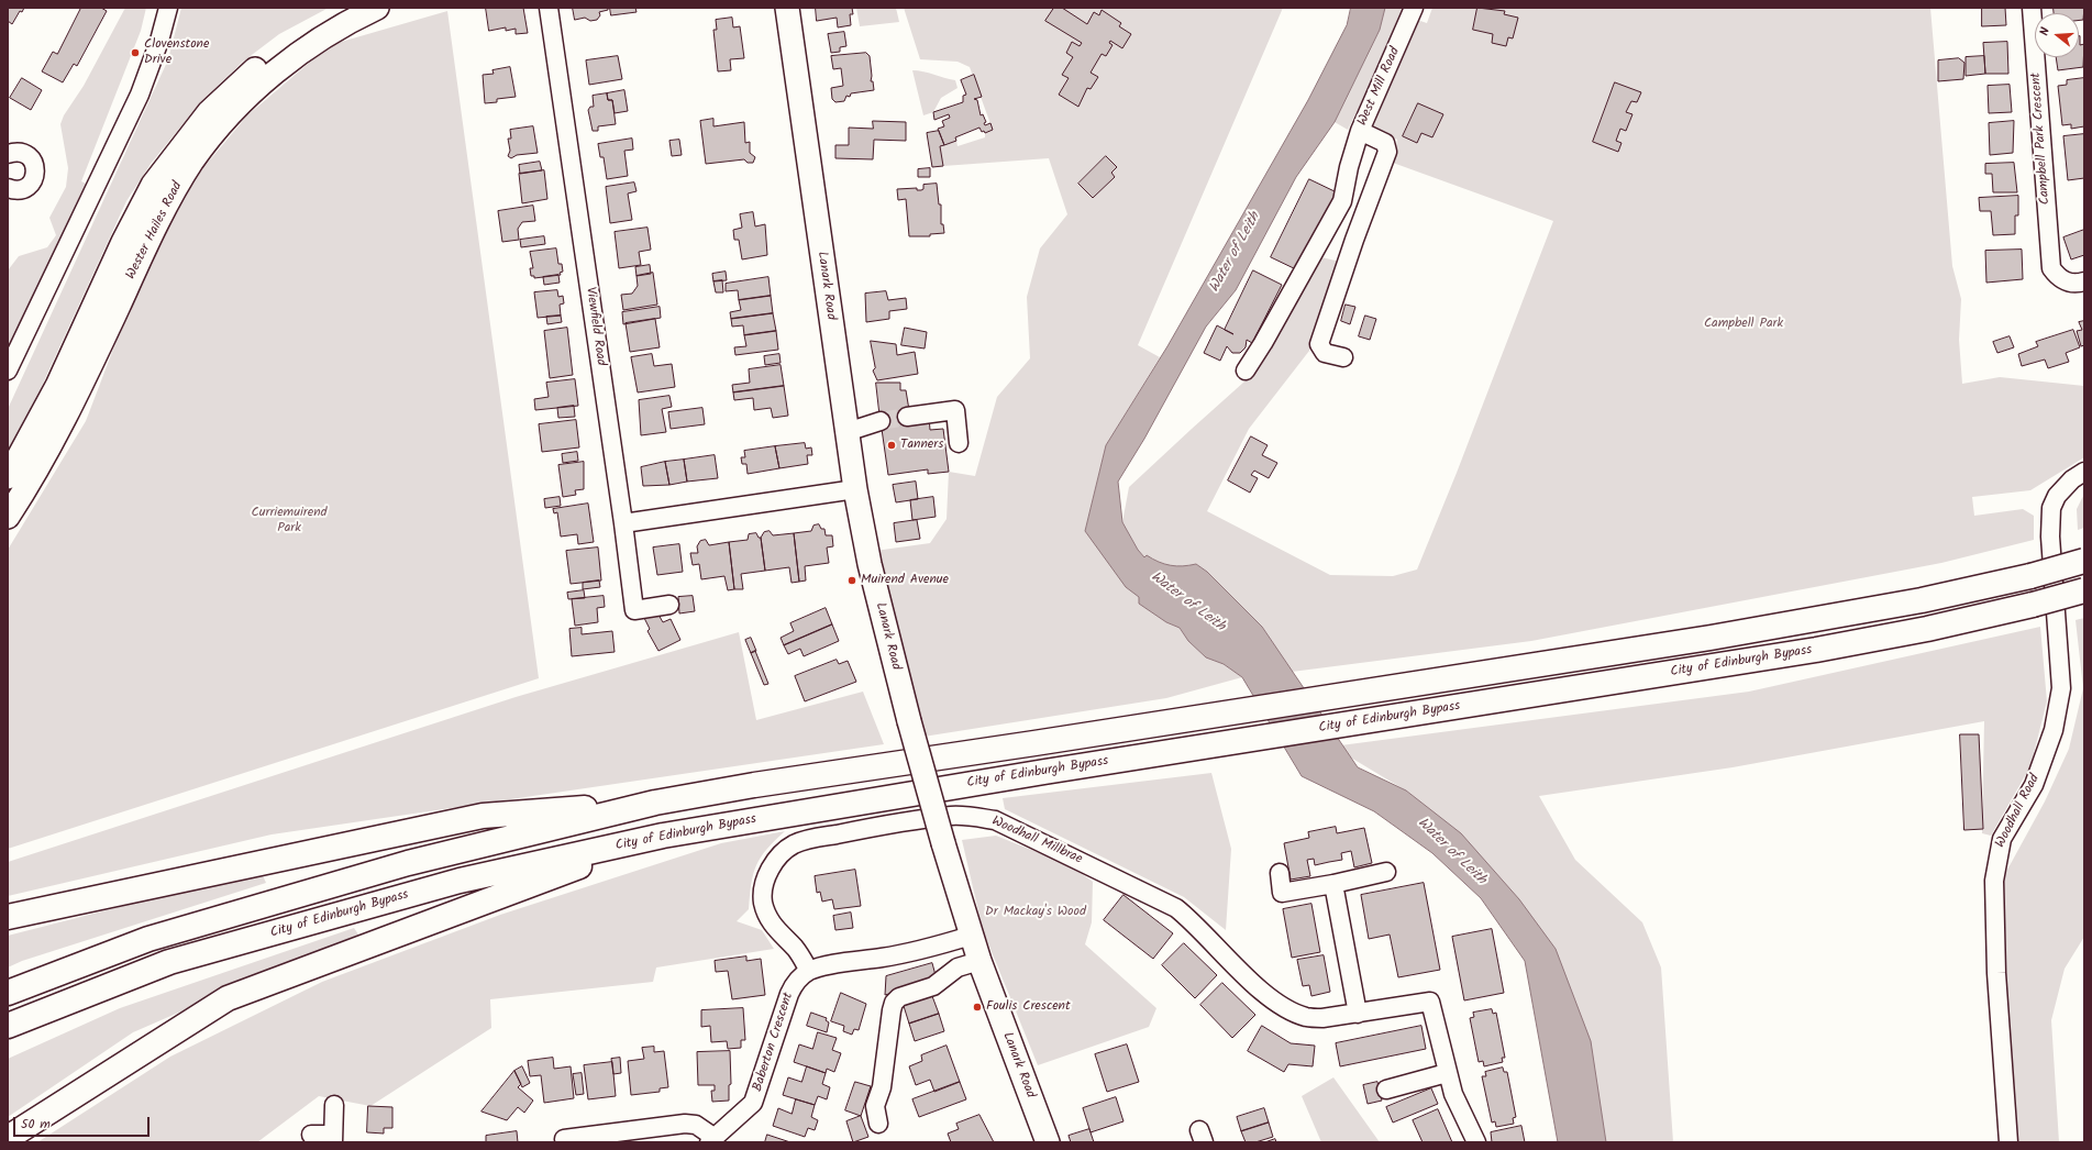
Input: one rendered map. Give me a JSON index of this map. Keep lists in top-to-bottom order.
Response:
{
  "streets": {
    "highway": ["City of Edinburgh Bypass"],
    "main road": ["Wester Hailes Road", "Lanark Road"],
    "street": [
      "West Mill Road",
      "Campbell Park Crescent",
      "Viewfield Road",
      "Woodhall Road",
      "Woodhall Millbrae",
      "Baberton Crescent"
    ]
  },
  "crossings": [
    ["Woodhall Millbrae", "Baberton Crescent"]
  ],
  "water": ["Water of Leith"],
  "parks": ["Campbell Park", "Curriemuirend Park", "Dr Mackay's Wood"],
  "places": [
    "Clovenstone Drive",
    "Tanners",
    "Muirend Avenue",
    "Foulis Crescent"
  ],
  "scale_bar": "50 m",
  "north": "left"
}
